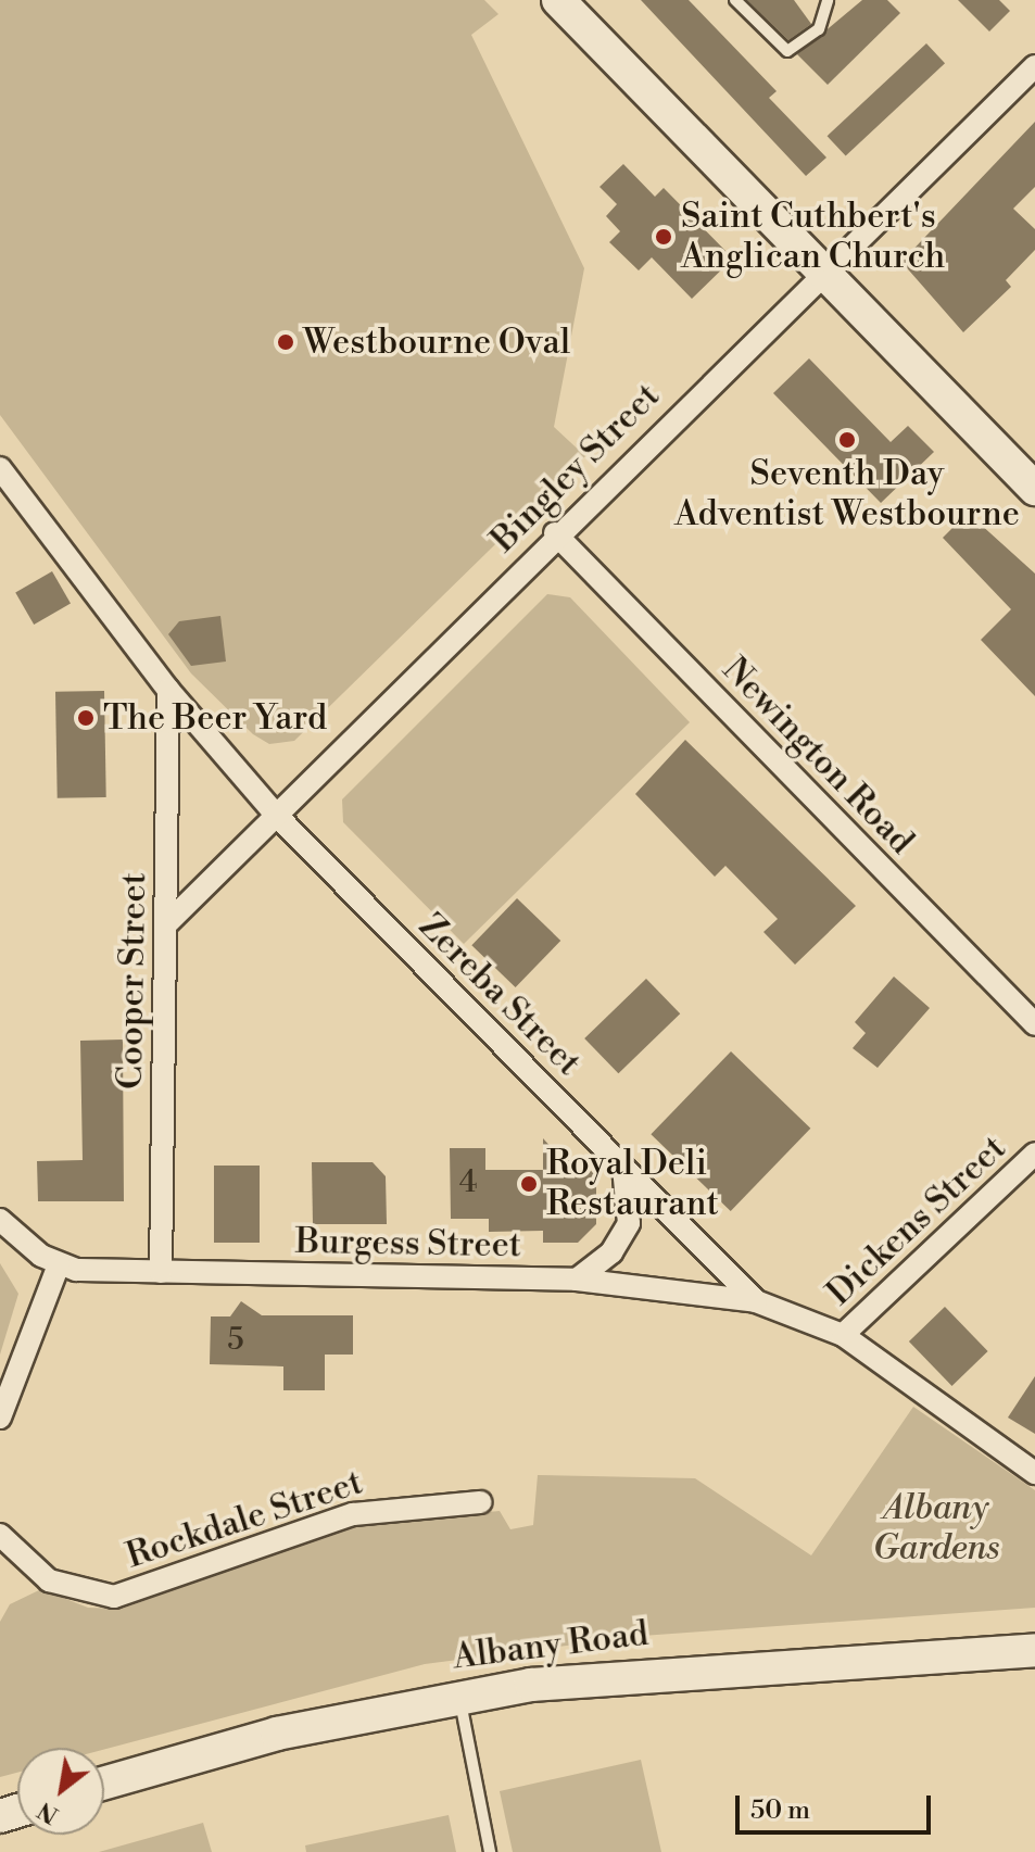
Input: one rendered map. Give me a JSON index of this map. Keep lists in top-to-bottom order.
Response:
{
  "streets": {
    "main road": ["Albany Road"],
    "street": [
      "Bingley Street",
      "Newington Road",
      "Cooper Street",
      "Zereba Street",
      "Dickens Street",
      "Burgess Street",
      "Rockdale Street"
    ]
  },
  "crossings": [
    ["Bingley Street", "Newington Road"],
    ["Bingley Street", "Cooper Street"],
    ["Bingley Street", "Zereba Street"],
    ["Cooper Street", "Zereba Street"],
    ["Cooper Street", "Burgess Street"],
    ["Zereba Street", "Dickens Street"],
    ["Zereba Street", "Burgess Street"]
  ],
  "parks": ["Albany Gardens"],
  "places": [
    "Saint Cuthbert's Anglican Church",
    "Westbourne Oval",
    "Seventh Day Adventist Westbourne",
    "The Beer Yard",
    "Royal Deli Restaurant"
  ],
  "house_numbers": ["4", "5"],
  "scale_bar": "50 m",
  "north": "bottom left"
}
